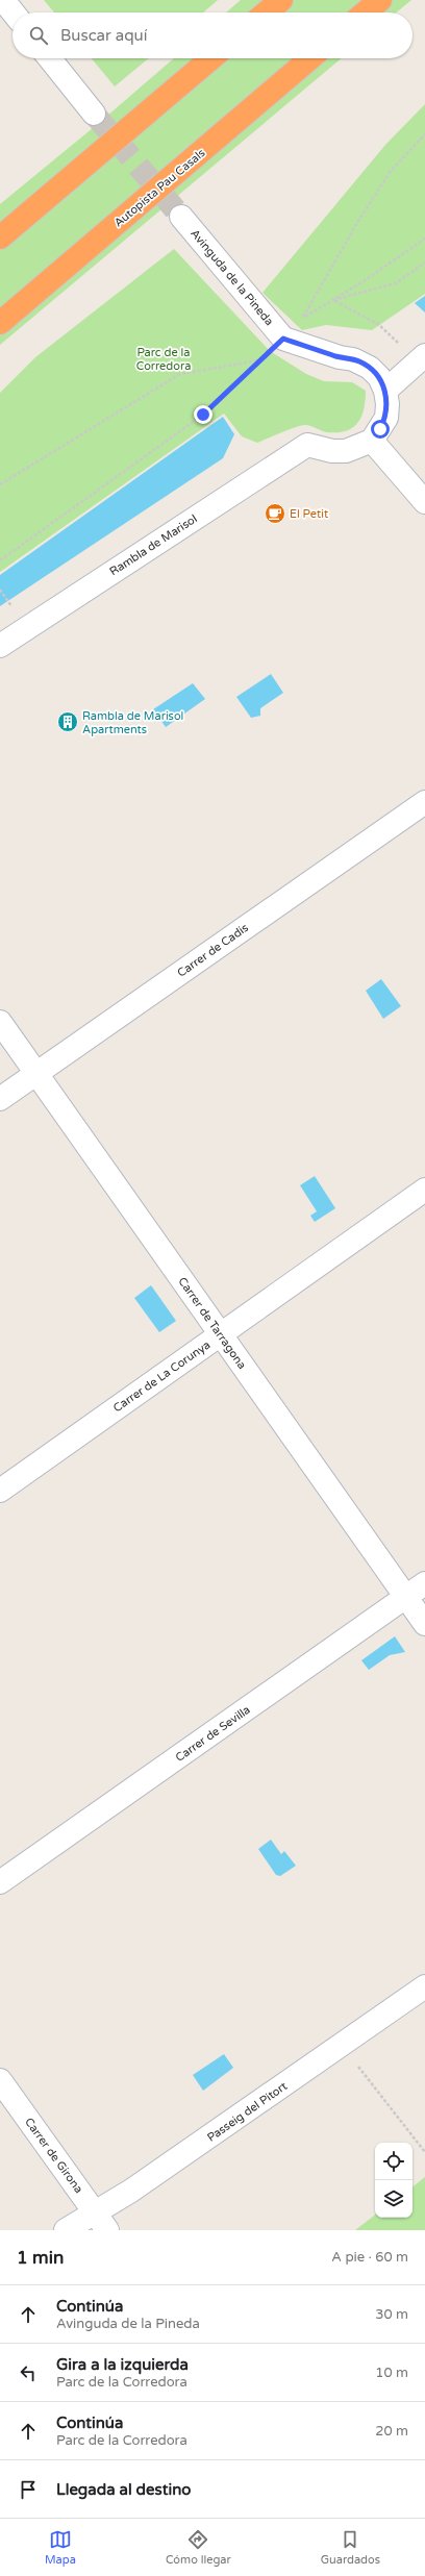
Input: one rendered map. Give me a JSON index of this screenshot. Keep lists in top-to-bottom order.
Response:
{
  "streets": {
    "highway": ["Autopista Pau Casals"],
    "street": [
      "Avinguda de la Pineda",
      "Rambla de Marisol",
      "Carrer de Cadis",
      "Carrer de Tarragona",
      "Carrer de La Corunya",
      "Carrer de Sevilla",
      "Passeig del Pitort",
      "Carrer de Girona"
    ]
  },
  "crossings": [
    ["Carrer de Cadis", "Carrer de Tarragona"],
    ["Carrer de Tarragona", "Carrer de La Corunya"],
    ["Carrer de Tarragona", "Carrer de Sevilla"],
    ["Passeig del Pitort", "Carrer de Girona"]
  ],
  "parks": ["Parc de la Corredora"],
  "places": {
    "cafe": ["El Petit"],
    "building": ["Rambla de Marisol Apartments"]
  },
  "page": {
    "search": "Buscar aquí",
    "heading": ["1 min", "A pie · 60 m"],
    "list": [
      ["Continúa", "Avinguda de la Pineda", "30 m"],
      ["Gira a la izquierda", "Parc de la Corredora", "10 m"],
      ["Continúa", "Parc de la Corredora", "20 m"],
      "Llegada al destino"
    ],
    "nav": ["Mapa", "Cómo llegar", "Guardados"]
  }
}
